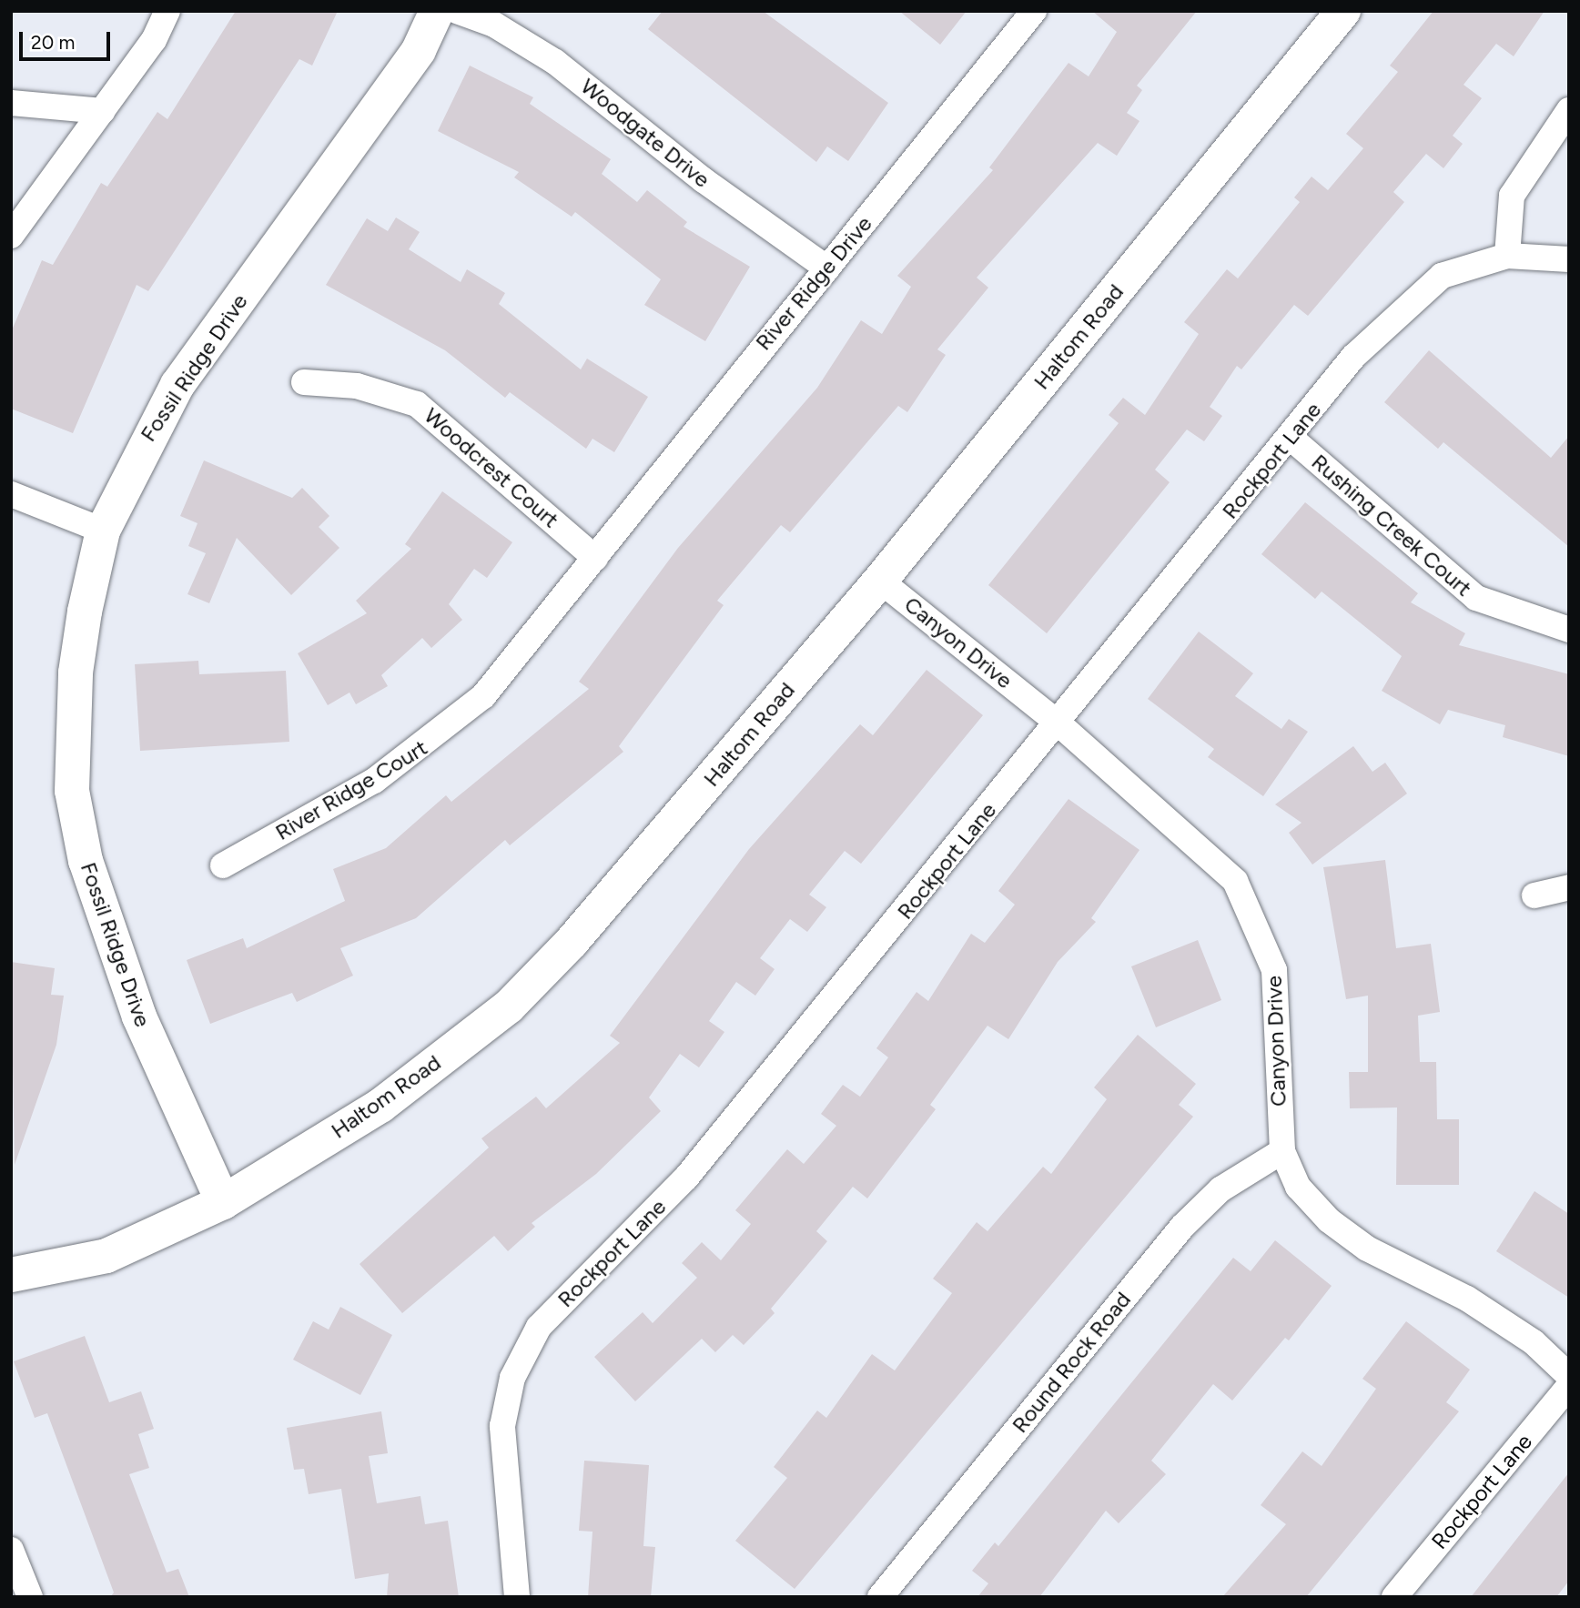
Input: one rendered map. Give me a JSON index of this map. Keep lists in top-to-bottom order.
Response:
{
  "streets": {
    "main road": ["Haltom Road", "Fossil Ridge Drive"],
    "street": [
      "Woodgate Drive",
      "River Ridge Drive",
      "Rockport Lane",
      "Woodcrest Court",
      "Rushing Creek Court",
      "Canyon Drive",
      "River Ridge Court",
      "Round Rock Road"
    ]
  },
  "crossings": [
    ["Woodgate Drive", "River Ridge Drive"],
    ["River Ridge Drive", "Woodcrest Court"],
    ["River Ridge Drive", "River Ridge Court"],
    ["Haltom Road", "Fossil Ridge Drive"],
    ["Haltom Road", "Canyon Drive"],
    ["Rockport Lane", "Rushing Creek Court"],
    ["Rockport Lane", "Canyon Drive"],
    ["Woodcrest Court", "River Ridge Court"],
    ["Canyon Drive", "Round Rock Road"]
  ],
  "scale_bar": "20 m"
}
